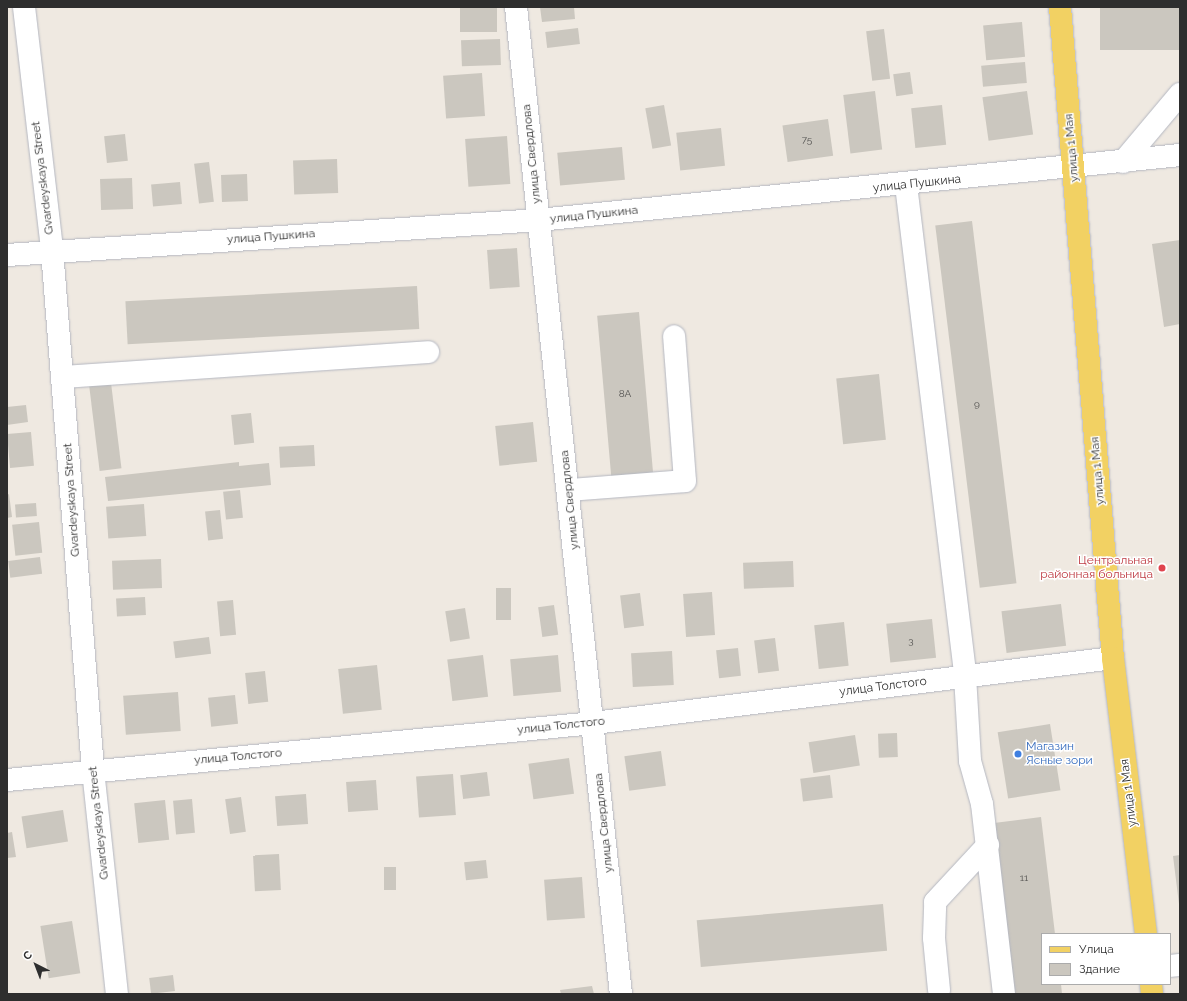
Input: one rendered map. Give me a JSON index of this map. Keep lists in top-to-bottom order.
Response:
{
  "streets": {
    "main road": ["улица 1 Мая"],
    "street": [
      "улица Свердлова",
      "Gvardeyskaya Street",
      "улица Пушкина",
      "улица Толстого"
    ]
  },
  "crossings": [
    ["улица 1 Мая", "улица Пушкина"],
    ["улица 1 Мая", "улица Толстого"],
    ["улица Свердлова", "улица Пушкина"],
    ["улица Свердлова", "улица Толстого"],
    ["Gvardeyskaya Street", "улица Пушкина"],
    ["Gvardeyskaya Street", "улица Толстого"]
  ],
  "places": ["Центральная районная больница", "Магазин Ясные зори"],
  "house_numbers": [
    "75",
    "8А",
    "9",
    "3",
    "11"
  ],
  "legend": ["Улица", "Здание"],
  "north": "top left"
}
